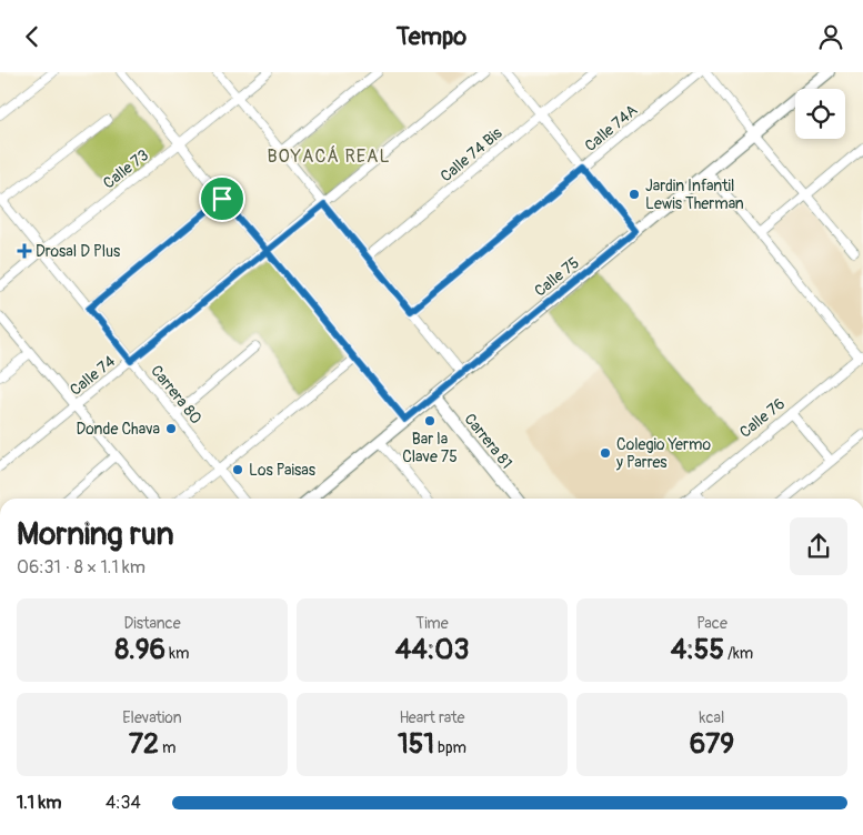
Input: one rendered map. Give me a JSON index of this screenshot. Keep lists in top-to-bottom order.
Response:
{
  "streets": {
    "street": [
      "Calle 74A",
      "Calle 74 Bis",
      "Calle 73",
      "Calle 75",
      "Calle 74",
      "Carrera 80",
      "Calle 76",
      "Carrera 81"
    ]
  },
  "crossings": [
    ["Calle 73", "Carrera 80"],
    ["Calle 75", "Carrera 81"],
    ["Calle 74", "Carrera 80"]
  ],
  "districts": ["BOYACÁ REAL"],
  "places": {
    "other": [
      "Jardin Infantil Lewis Therman",
      "Bar la Clave 75",
      "Donde Chava",
      "Colegio Yermo y Parres",
      "Los Paisas"
    ],
    "health": ["Drosal D Plus"]
  },
  "page": {
    "header": "Tempo",
    "heading": ["Morning run", "06:31 · 8 × 1.1 km"],
    "stats": [
      ["Distance", "8.96 km"],
      ["Time", "44:03"],
      ["Pace", "4:55 /km"],
      ["Elevation", "72 m"],
      ["Heart rate", "151 bpm"],
      ["kcal", "679"]
    ],
    "list": [
      {
        "name": "1.1 km",
        "note": "4:34"
      }
    ]
  }
}
